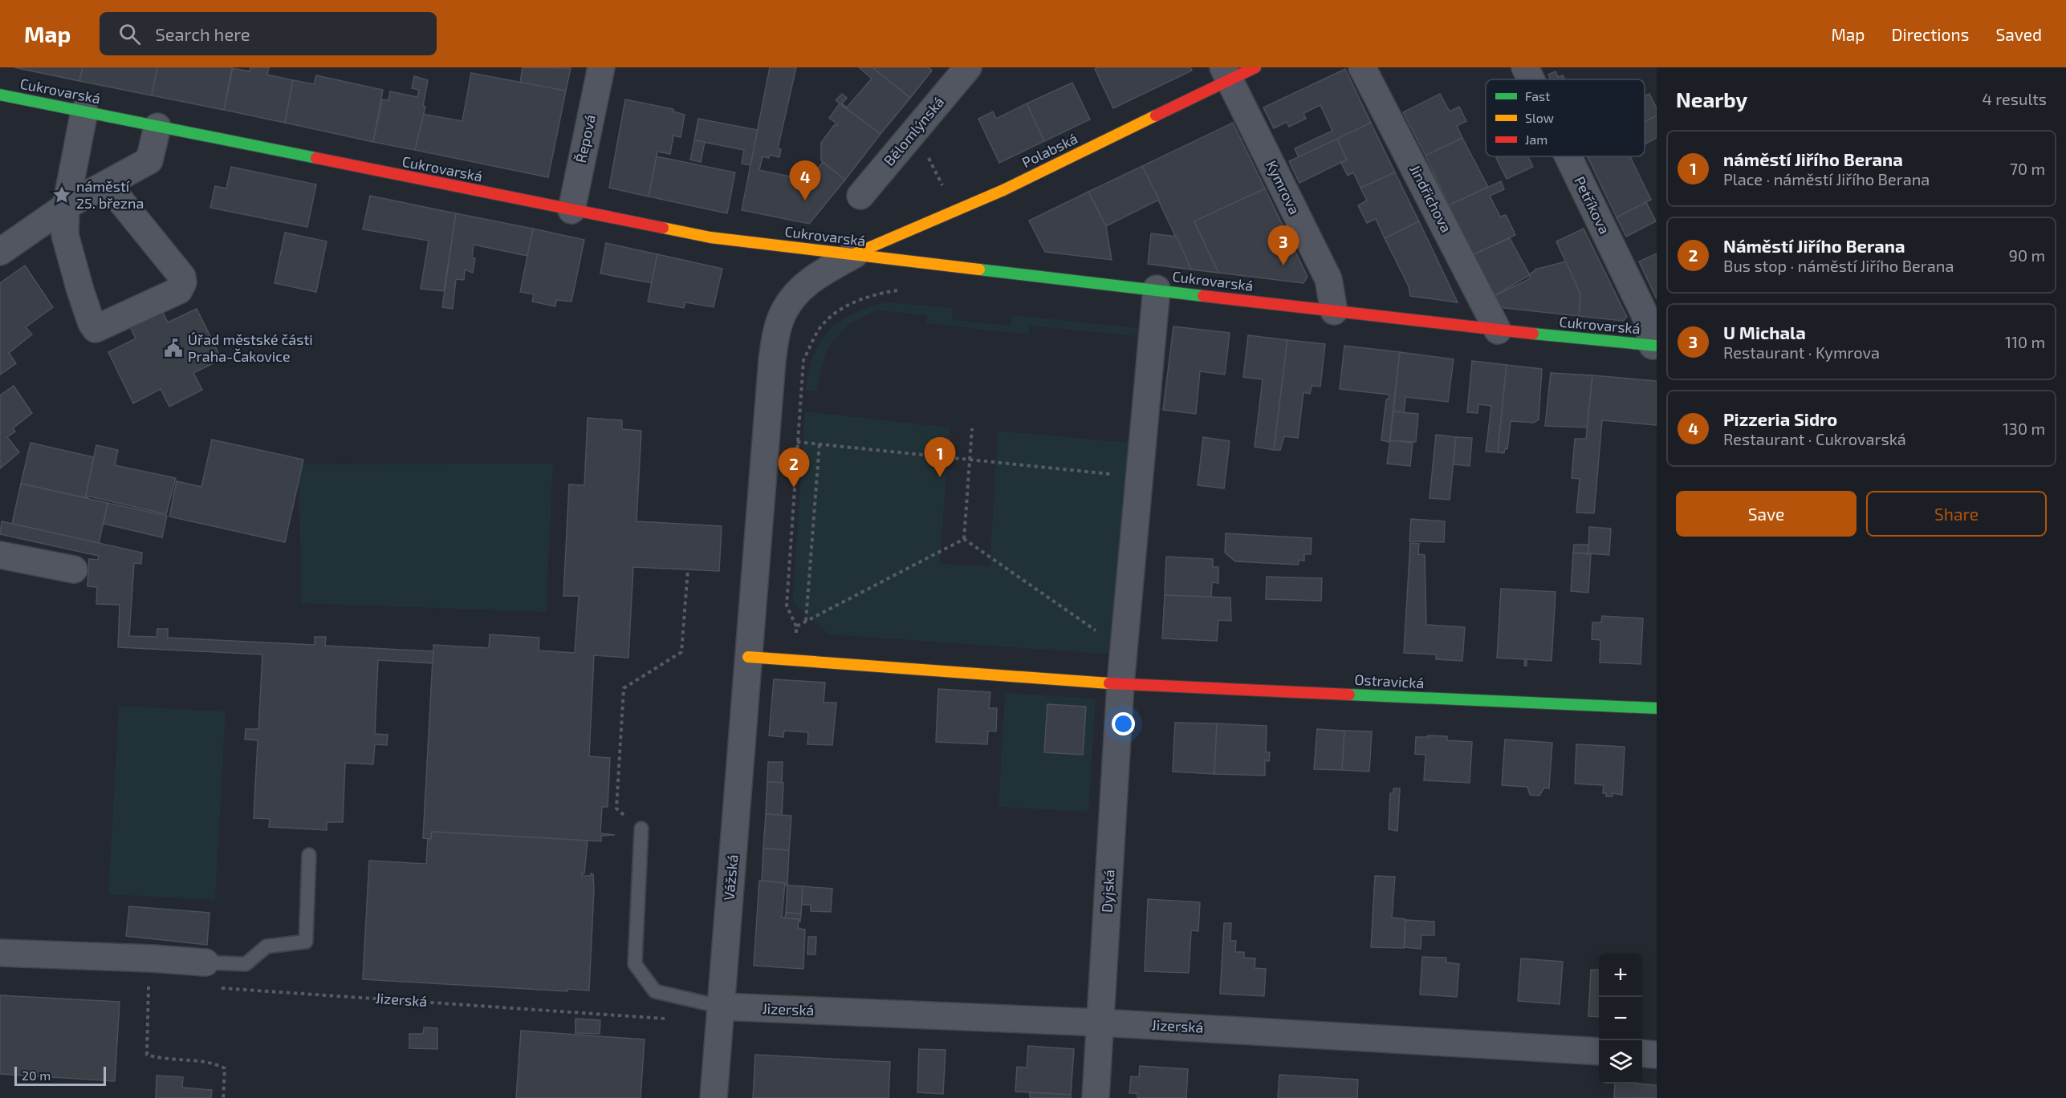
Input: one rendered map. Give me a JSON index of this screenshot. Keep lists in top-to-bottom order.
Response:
{
  "streets": {
    "street": [
      "Cukrovarská",
      "Bělomlýnská",
      "Řepová",
      "Polabská",
      "Kymrova",
      "Jindřichova",
      "Petříkova",
      "Ostravická",
      "Vážská",
      "Dyjská",
      "Jizerská"
    ]
  },
  "crossings": [
    ["Cukrovarská", "Řepová"],
    ["Cukrovarská", "Polabská"],
    ["Cukrovarská", "Kymrova"],
    ["Cukrovarská", "Jindřichova"],
    ["Cukrovarská", "Petříkova"],
    ["Cukrovarská", "Vážská"],
    ["Cukrovarská", "Dyjská"],
    ["Polabská", "Kymrova"],
    ["Polabská", "Vážská"],
    ["Ostravická", "Vážská"],
    ["Ostravická", "Dyjská"],
    ["Vážská", "Jizerská"],
    ["Dyjská", "Jizerská"]
  ],
  "places": {
    "place": ["náměstí 25. března"],
    "public building": ["Úřad městské části Praha-Čakovice"]
  },
  "legend": ["Fast", "Slow", "Jam"],
  "scale_bar": "20 m",
  "page": {
    "header": "Map",
    "search": "Search here",
    "nav": ["Map", "Directions", "Saved"],
    "heading": ["Nearby", "4 results"],
    "list": [
      {
        "mark": "1",
        "name": "náměstí Jiřího Berana",
        "note": "Place · náměstí Jiřího Berana",
        "value": "70 m"
      },
      {
        "mark": "2",
        "name": "Náměstí Jiřího Berana",
        "note": "Bus stop · náměstí Jiřího Berana",
        "value": "90 m"
      },
      {
        "mark": "3",
        "name": "U Michala",
        "note": "Restaurant · Kymrova",
        "value": "110 m"
      },
      {
        "mark": "4",
        "name": "Pizzeria Sidro",
        "note": "Restaurant · Cukrovarská",
        "value": "130 m"
      }
    ],
    "pins": [
      "4",
      "3",
      "1",
      "2"
    ],
    "buttons": ["Save", "Share"],
    "map_buttons": ["+", "−"],
    "scale": "20 m"
  }
}
